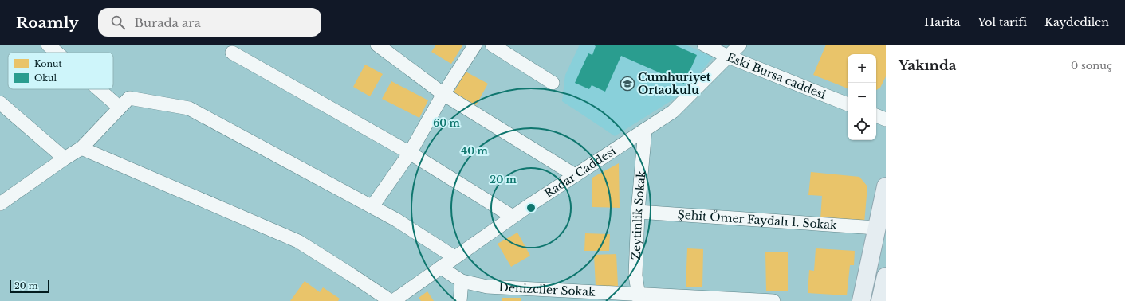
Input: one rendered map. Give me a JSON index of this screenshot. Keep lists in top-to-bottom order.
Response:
{
  "streets": {
    "street": [
      "Eski Bursa caddesi",
      "Radar Caddesi",
      "Zeytinlik Sokak",
      "Şehit Ömer Faydalı 1. Sokak",
      "Denizciler Sokak"
    ]
  },
  "crossings": [
    ["Eski Bursa caddesi", "Radar Caddesi"],
    ["Radar Caddesi", "Zeytinlik Sokak"],
    ["Radar Caddesi", "Denizciler Sokak"],
    ["Zeytinlik Sokak", "Şehit Ömer Faydalı 1. Sokak"],
    ["Zeytinlik Sokak", "Denizciler Sokak"]
  ],
  "places": {
    "school or university": ["Cumhuriyet Ortaokulu"]
  },
  "legend": ["Konut", "Okul"],
  "scale_bar": "20 m",
  "page": {
    "header": "Roamly",
    "search": "Burada ara",
    "nav": ["Harita", "Yol tarifi", "Kaydedilen"],
    "heading": ["Yakında", "0 sonuç"],
    "map_buttons": ["+", "−"],
    "scale": "20 m"
  },
  "rings": ["60 m", "40 m", "20 m"]
}
